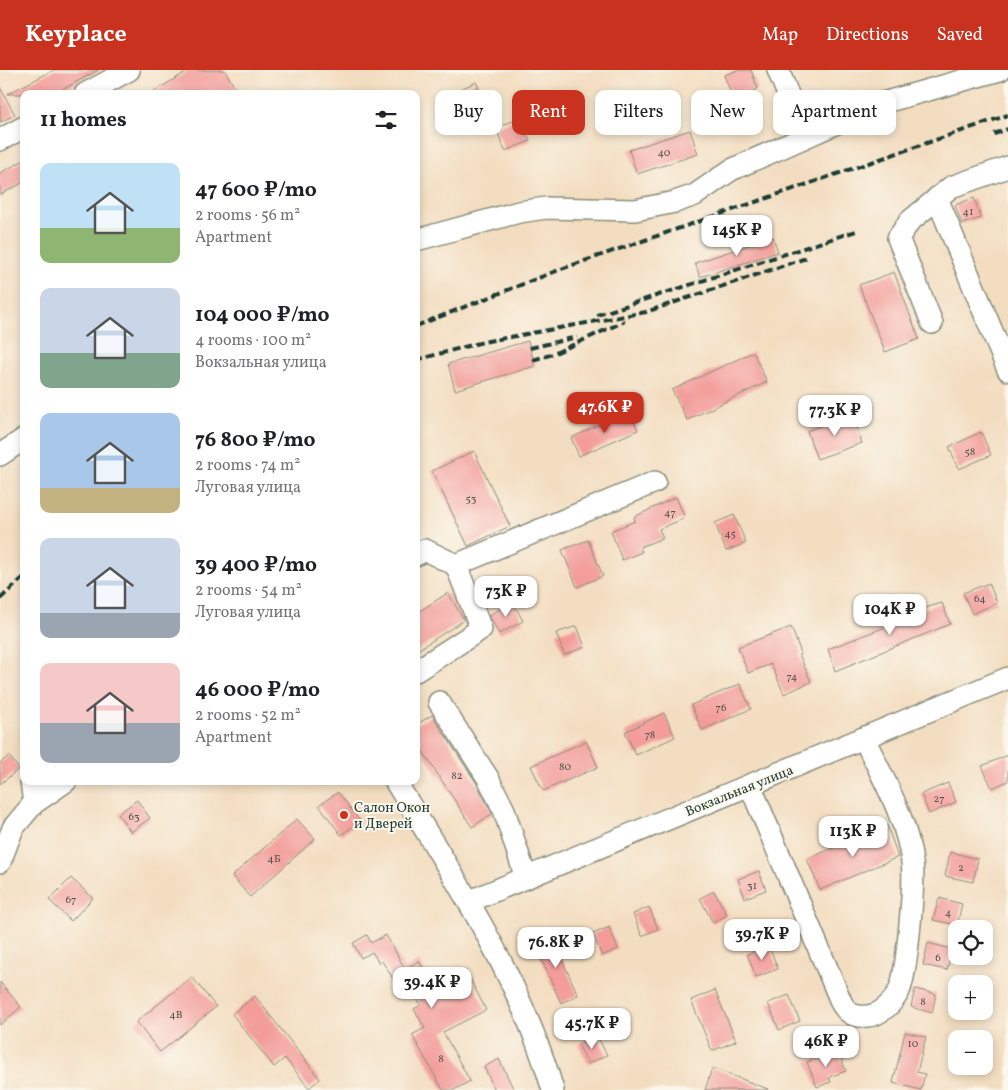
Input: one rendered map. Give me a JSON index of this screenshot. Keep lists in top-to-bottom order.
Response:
{
  "streets": {
    "street": ["Вокзальная улица"]
  },
  "places": ["Салон Окон и Дверей"],
  "house_numbers": [
    "40",
    "41",
    "58",
    "53",
    "47",
    "45",
    "64",
    "74",
    "76",
    "78",
    "80",
    "82",
    "27",
    "63",
    "4Б",
    "2",
    "31",
    "67",
    "4",
    "6",
    "8",
    "4В",
    "10",
    "8"
  ],
  "page": {
    "header": "Keyplace",
    "nav": ["Map", "Directions", "Saved"],
    "chip": [
      "Buy",
      "Rent",
      "Filters",
      "New",
      "Apartment"
    ],
    "heading": "11 homes",
    "list": [
      {
        "name": "47 600 ₽/mo",
        "note": "2 rooms · 56 m² · Apartment"
      },
      {
        "name": "104 000 ₽/mo",
        "note": "4 rooms · 100 m² · Вокзальная улица"
      },
      {
        "name": "76 800 ₽/mo",
        "note": "2 rooms · 74 m² · Луговая улица"
      },
      {
        "name": "39 400 ₽/mo",
        "note": "2 rooms · 54 m² · Луговая улица"
      },
      {
        "name": "46 000 ₽/mo",
        "note": "2 rooms · 52 m² · Apartment"
      }
    ],
    "price": [
      "145K ₽",
      "47.6K ₽",
      "77.3K ₽",
      "73K ₽",
      "104K ₽",
      "113K ₽",
      "39.7K ₽",
      "76.8K ₽",
      "39.4K ₽",
      "45.7K ₽",
      "46K ₽"
    ],
    "map_buttons": ["+", "−"]
  }
}
